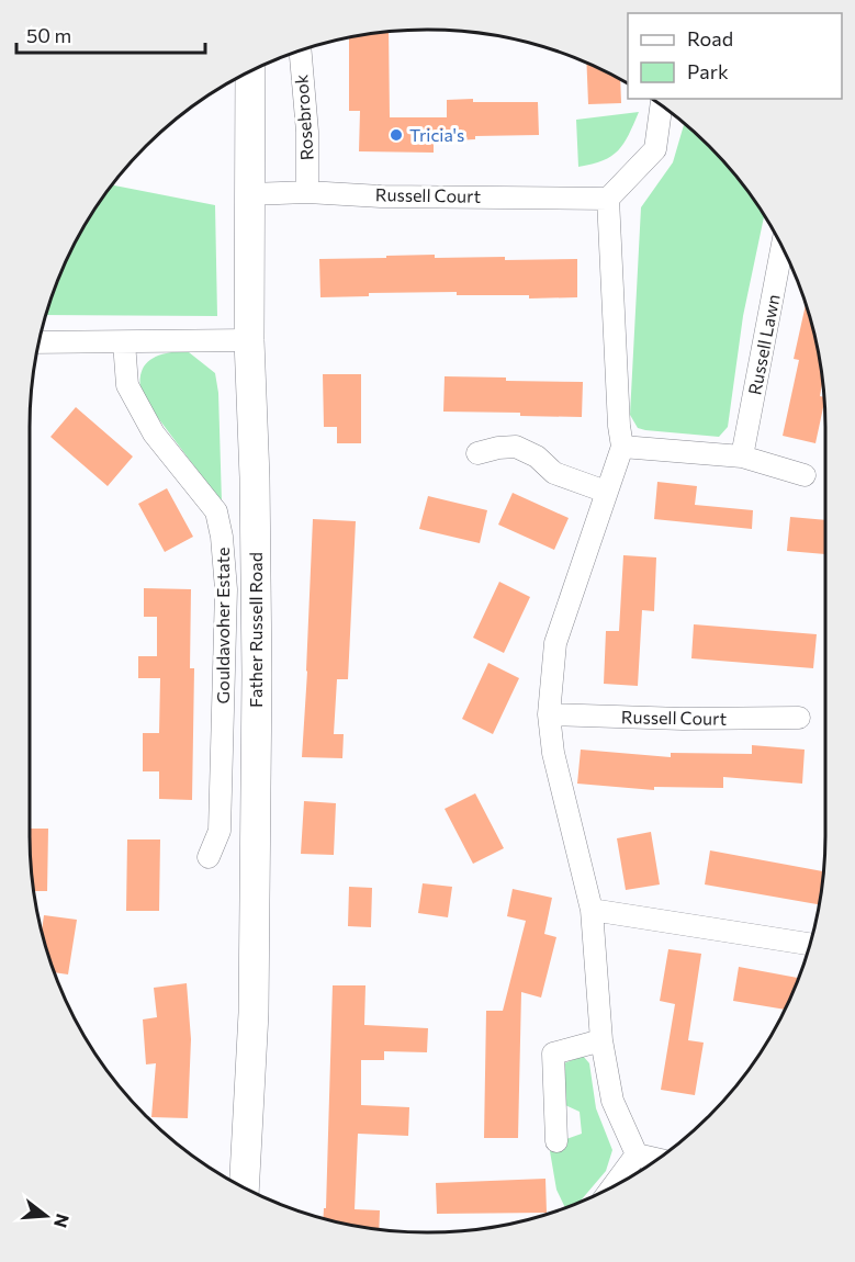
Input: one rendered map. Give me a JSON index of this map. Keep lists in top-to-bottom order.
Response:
{
  "streets": {
    "street": [
      "Rosebrook",
      "Russell Court",
      "Russell Lawn",
      "Gouldavoher Estate",
      "Father Russell Road"
    ]
  },
  "crossings": [
    ["Rosebrook", "Russell Court"],
    ["Russell Court", "Father Russell Road"]
  ],
  "places": ["Tricia's"],
  "legend": ["Road", "Park"],
  "scale_bar": "50 m",
  "north": "right"
}
